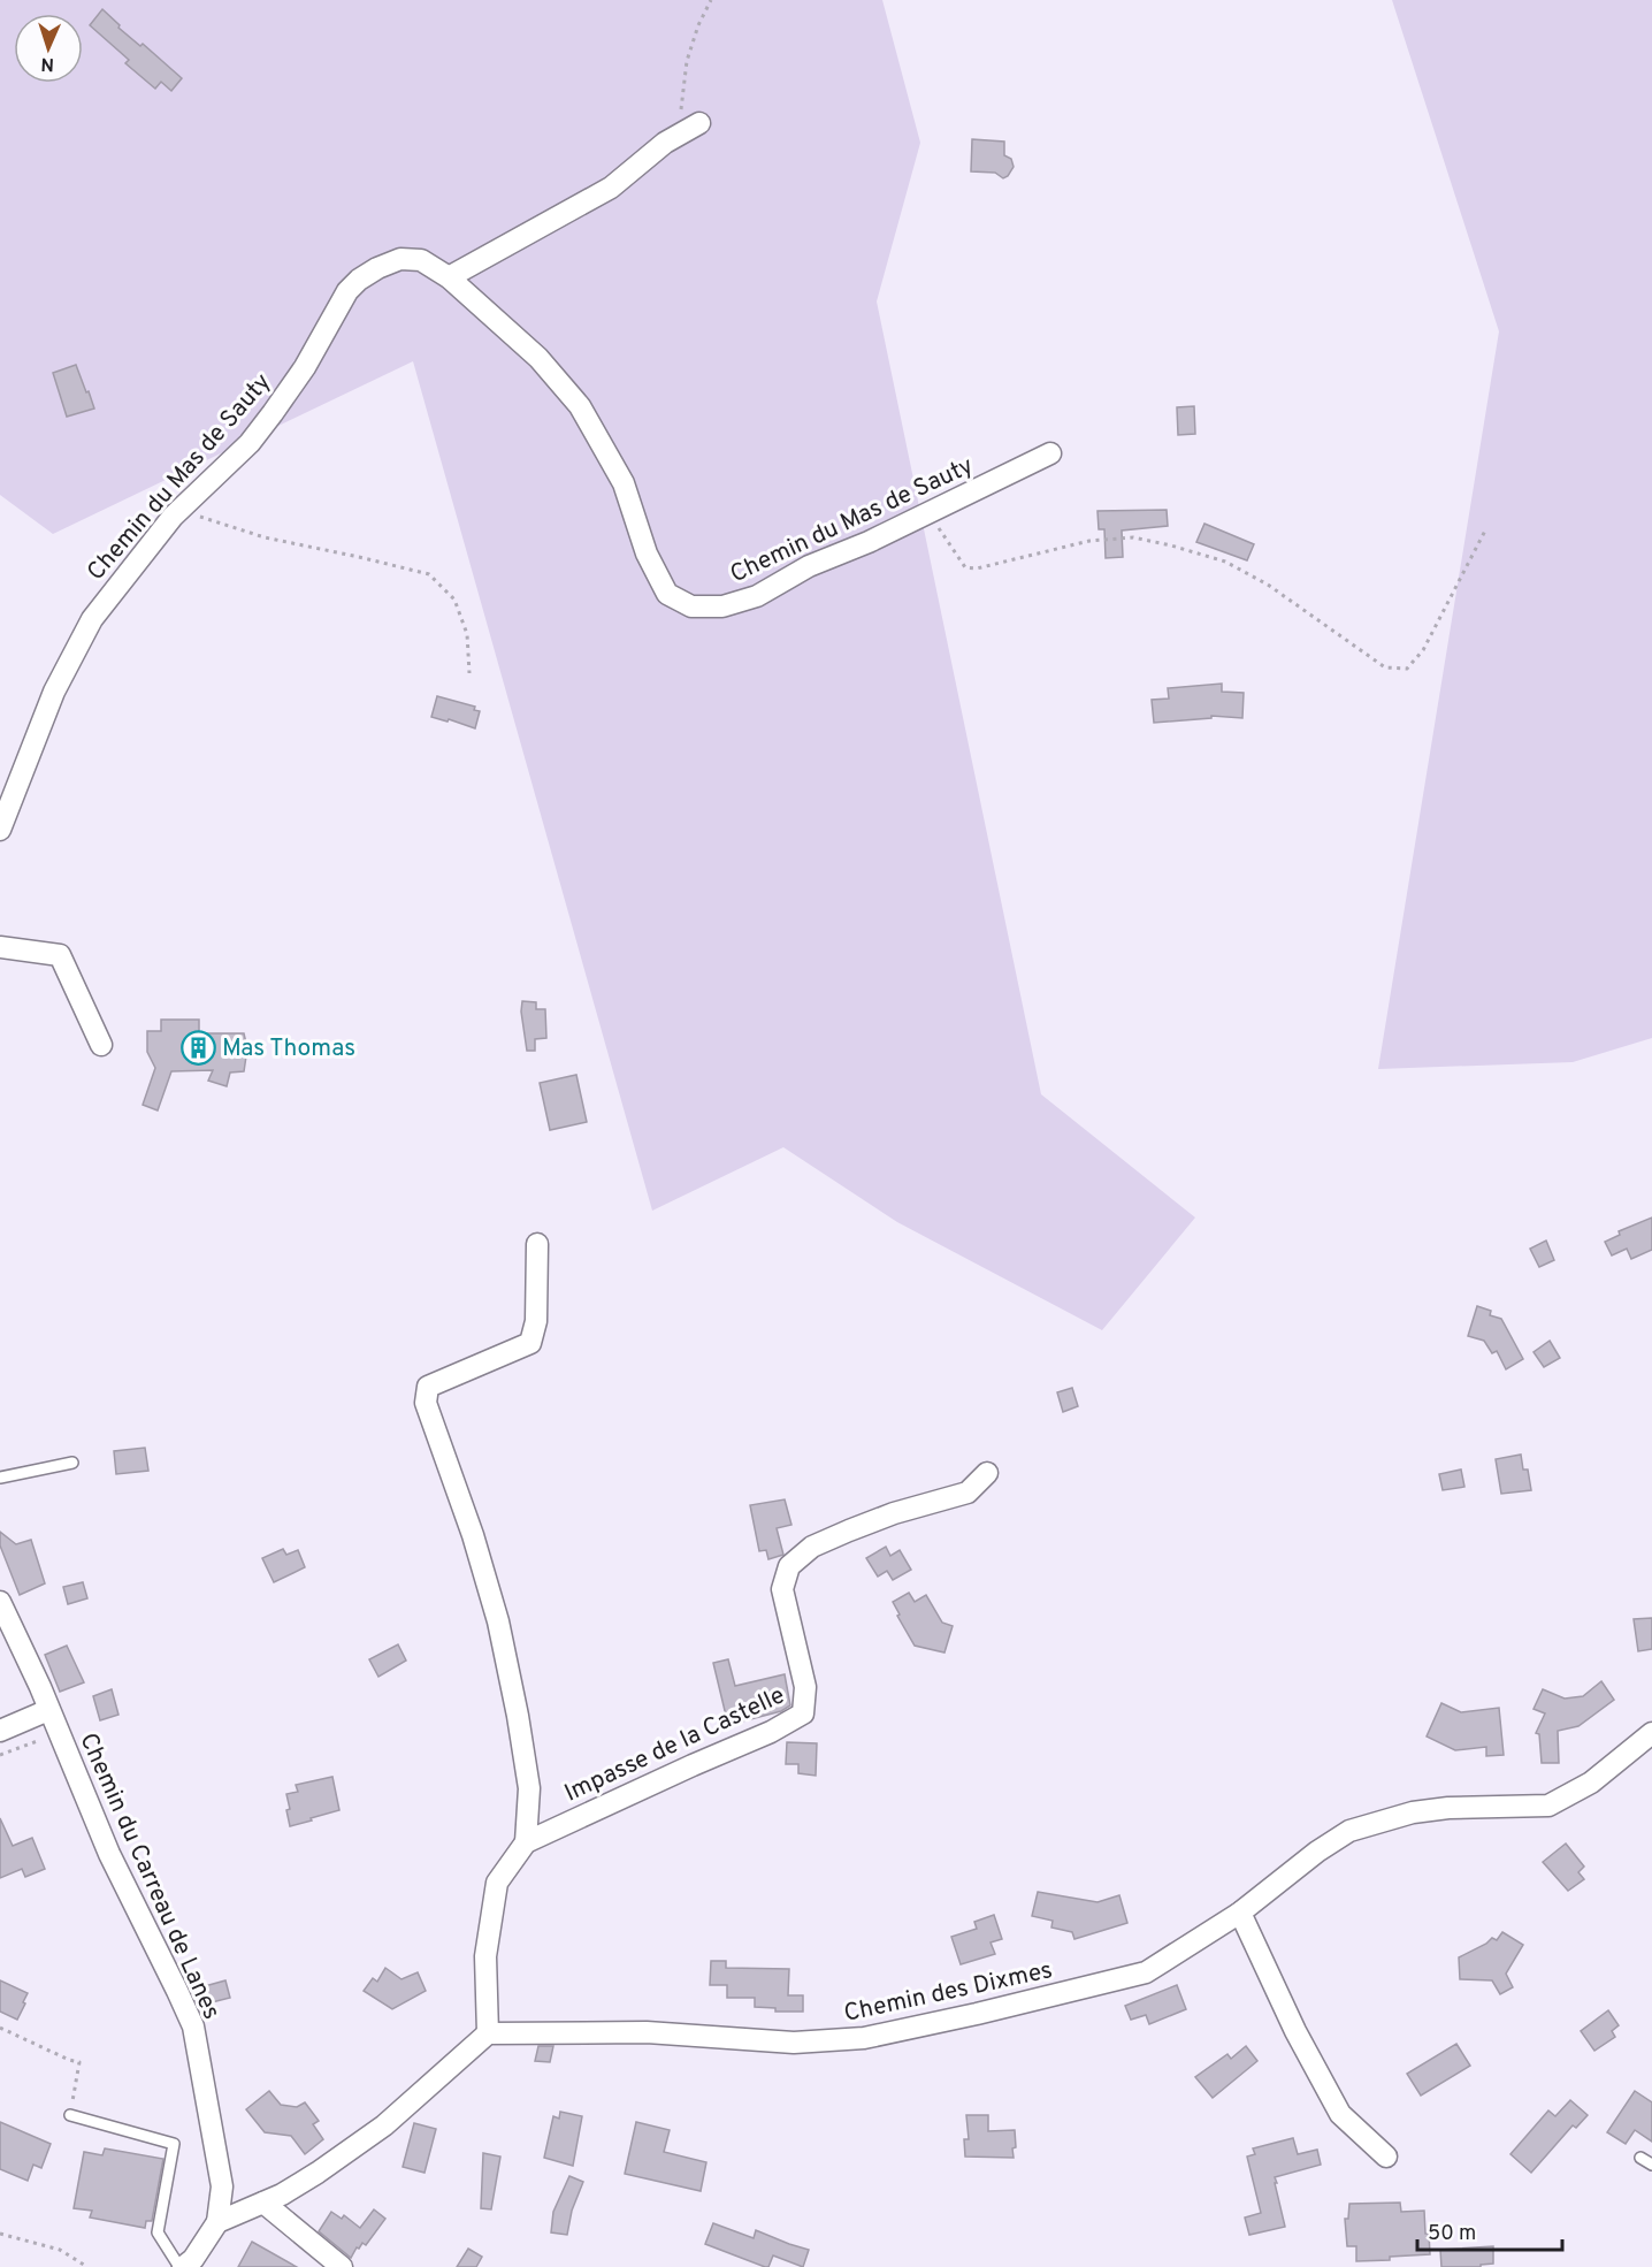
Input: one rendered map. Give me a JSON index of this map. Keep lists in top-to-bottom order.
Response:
{
  "streets": {
    "street": [
      "Chemin du Mas de Sauty",
      "Impasse de la Castelle",
      "Chemin du Carreau de Lanes",
      "Chemin des Dixmes"
    ]
  },
  "crossings": [
    ["Impasse de la Castelle", "Chemin des Dixmes"]
  ],
  "places": {
    "building": ["Mas Thomas"]
  },
  "scale_bar": "50 m",
  "north": "bottom"
}
